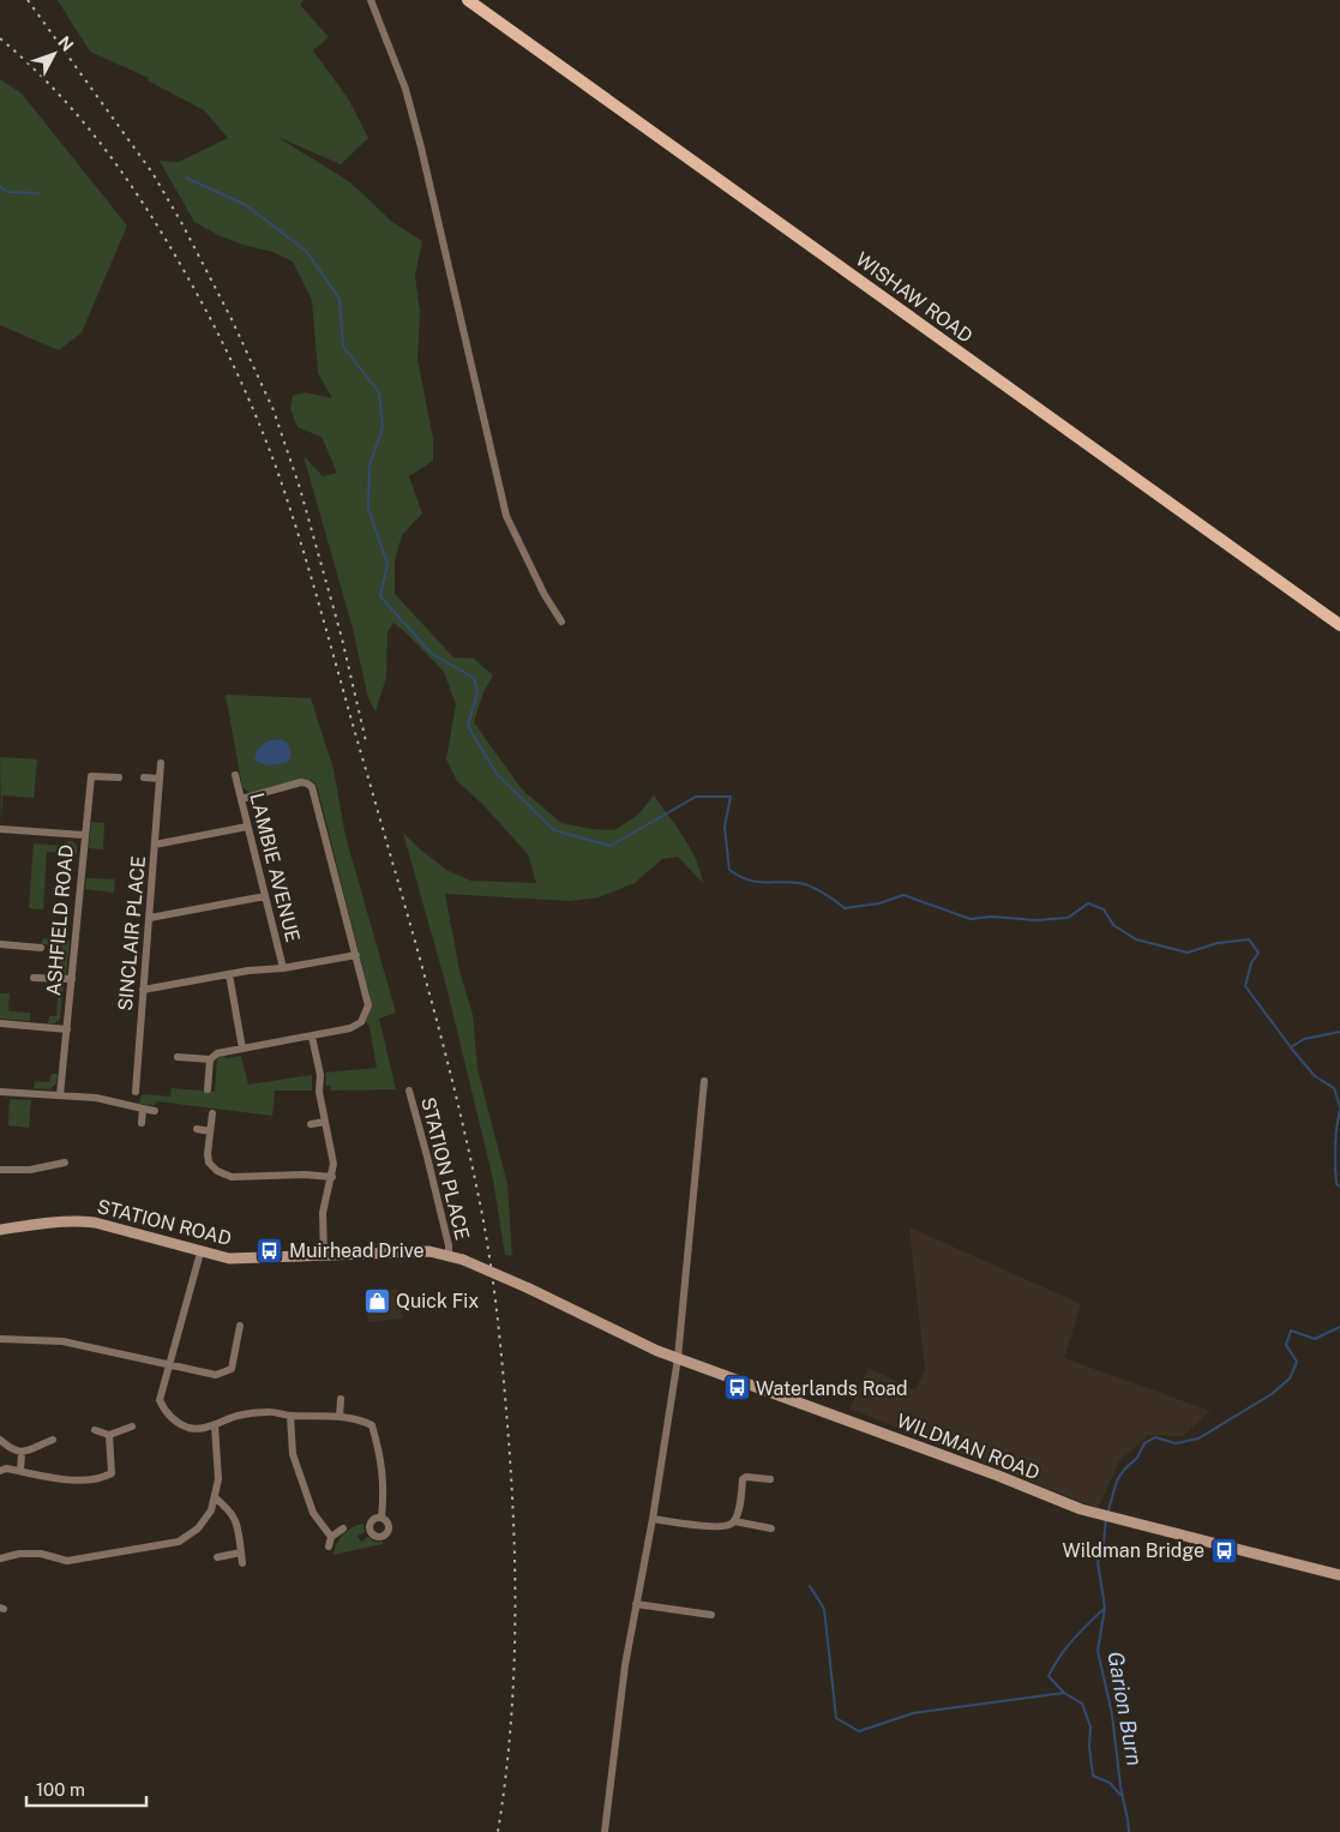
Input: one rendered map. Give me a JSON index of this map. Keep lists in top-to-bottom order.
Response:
{
  "streets": {
    "main road": ["WISHAW ROAD", "STATION ROAD", "WILDMAN ROAD"],
    "street": [
      "LAMBIE AVENUE",
      "ASHFIELD ROAD",
      "SINCLAIR PLACE",
      "STATION PLACE"
    ]
  },
  "crossings": [
    ["STATION PLACE", "STATION ROAD"],
    ["STATION ROAD", "WILDMAN ROAD"]
  ],
  "water": ["Garion Burn"],
  "places": {
    "bus stop": ["Muirhead Drive", "Waterlands Road", "Wildman Bridge"],
    "shop": ["Quick Fix"]
  },
  "scale_bar": "100 m",
  "north": "top right"
}
